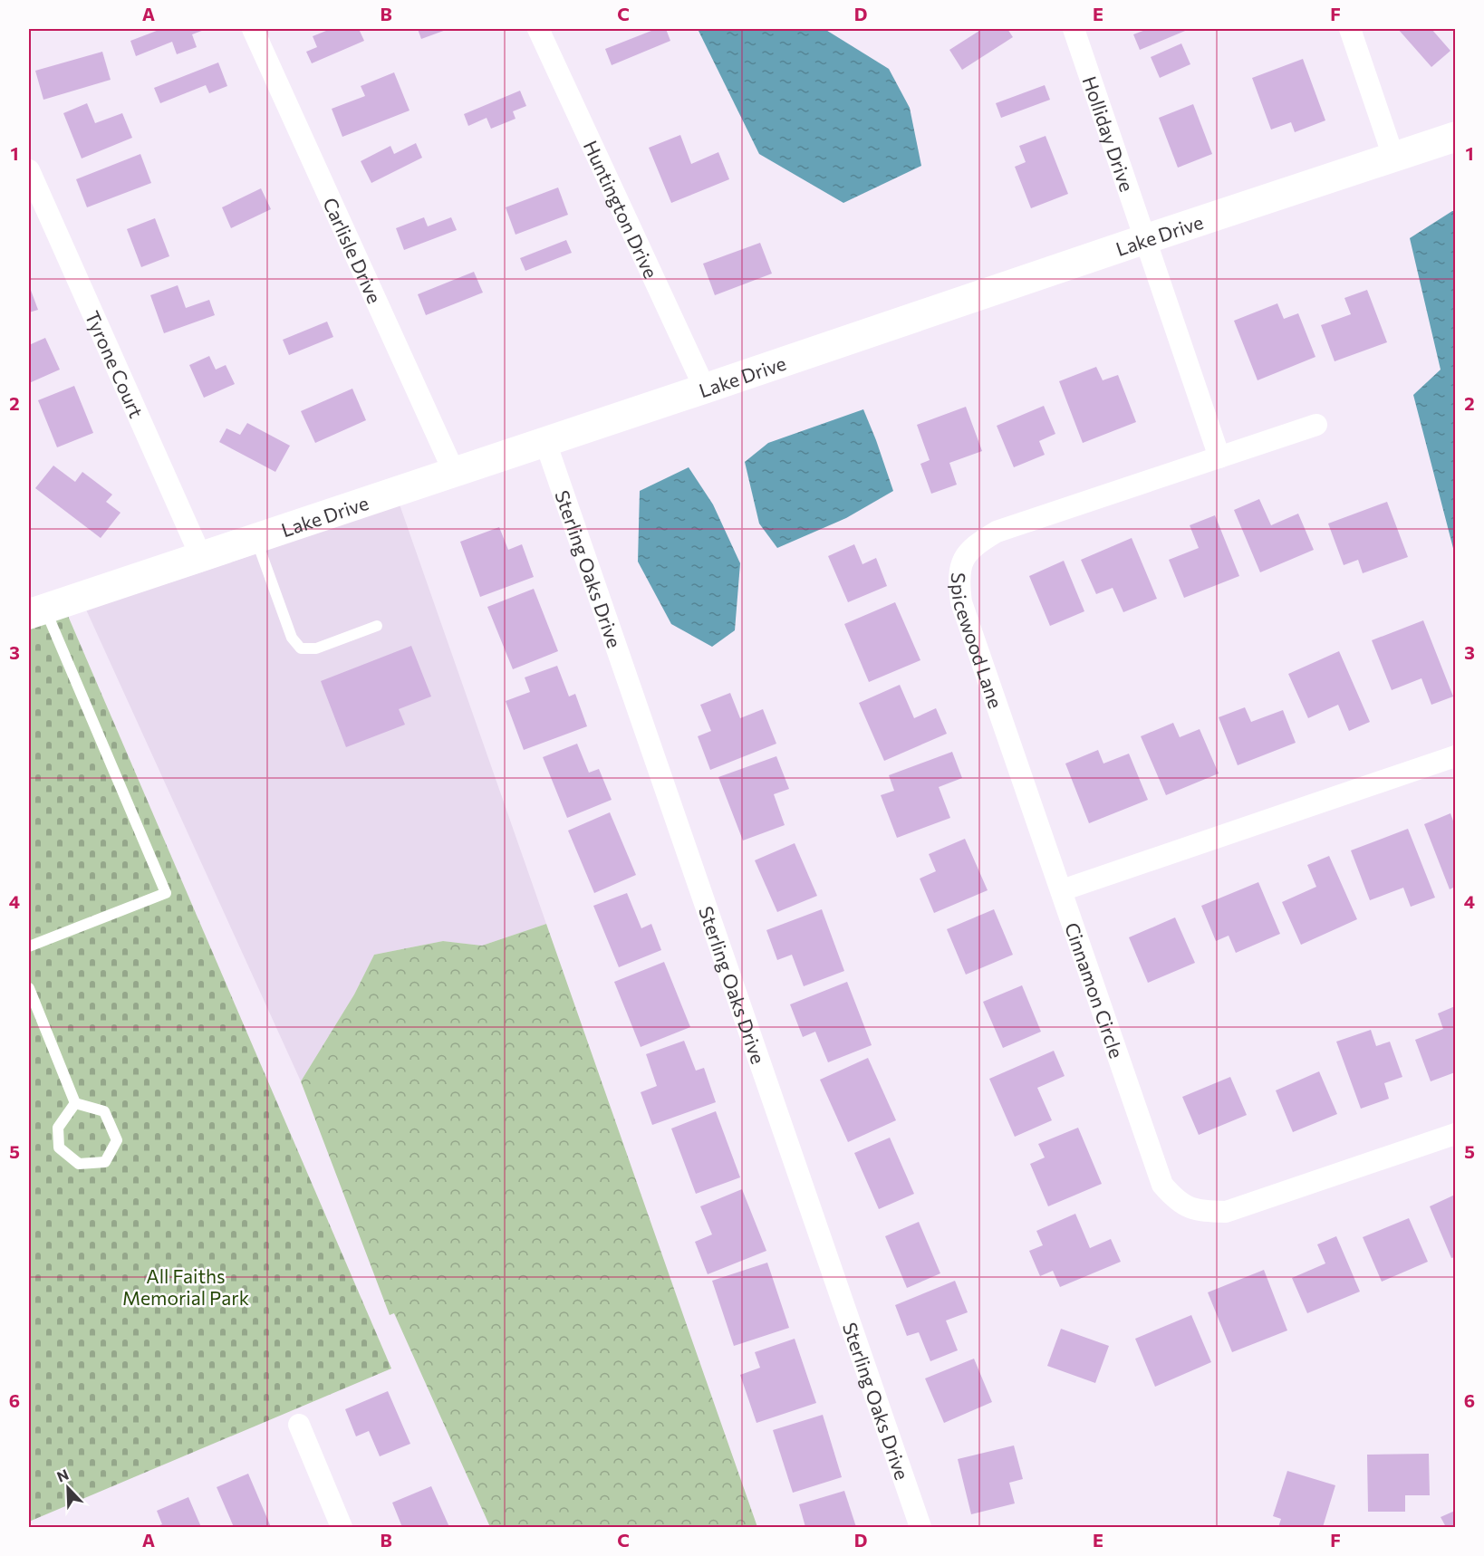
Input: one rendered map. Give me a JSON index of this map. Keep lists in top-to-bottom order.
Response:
{
  "streets": {
    "street": [
      "Holliday Drive",
      "Huntington Drive",
      "Lake Drive",
      "Carlisle Drive",
      "Tyrone Court",
      "Sterling Oaks Drive",
      "Spicewood Lane",
      "Cinnamon Circle"
    ]
  },
  "crossings": [
    ["Holliday Drive", "Lake Drive"],
    ["Huntington Drive", "Lake Drive"],
    ["Lake Drive", "Carlisle Drive"],
    ["Lake Drive", "Tyrone Court"],
    ["Lake Drive", "Sterling Oaks Drive"],
    ["Spicewood Lane", "Cinnamon Circle"]
  ],
  "parks": ["All Faiths Memorial Park"],
  "north": "top left",
  "grid": {
    "columns": [
      "A",
      "B",
      "C",
      "D",
      "E",
      "F"
    ],
    "rows": [
      "1",
      "2",
      "3",
      "4",
      "5",
      "6"
    ]
  }
}
